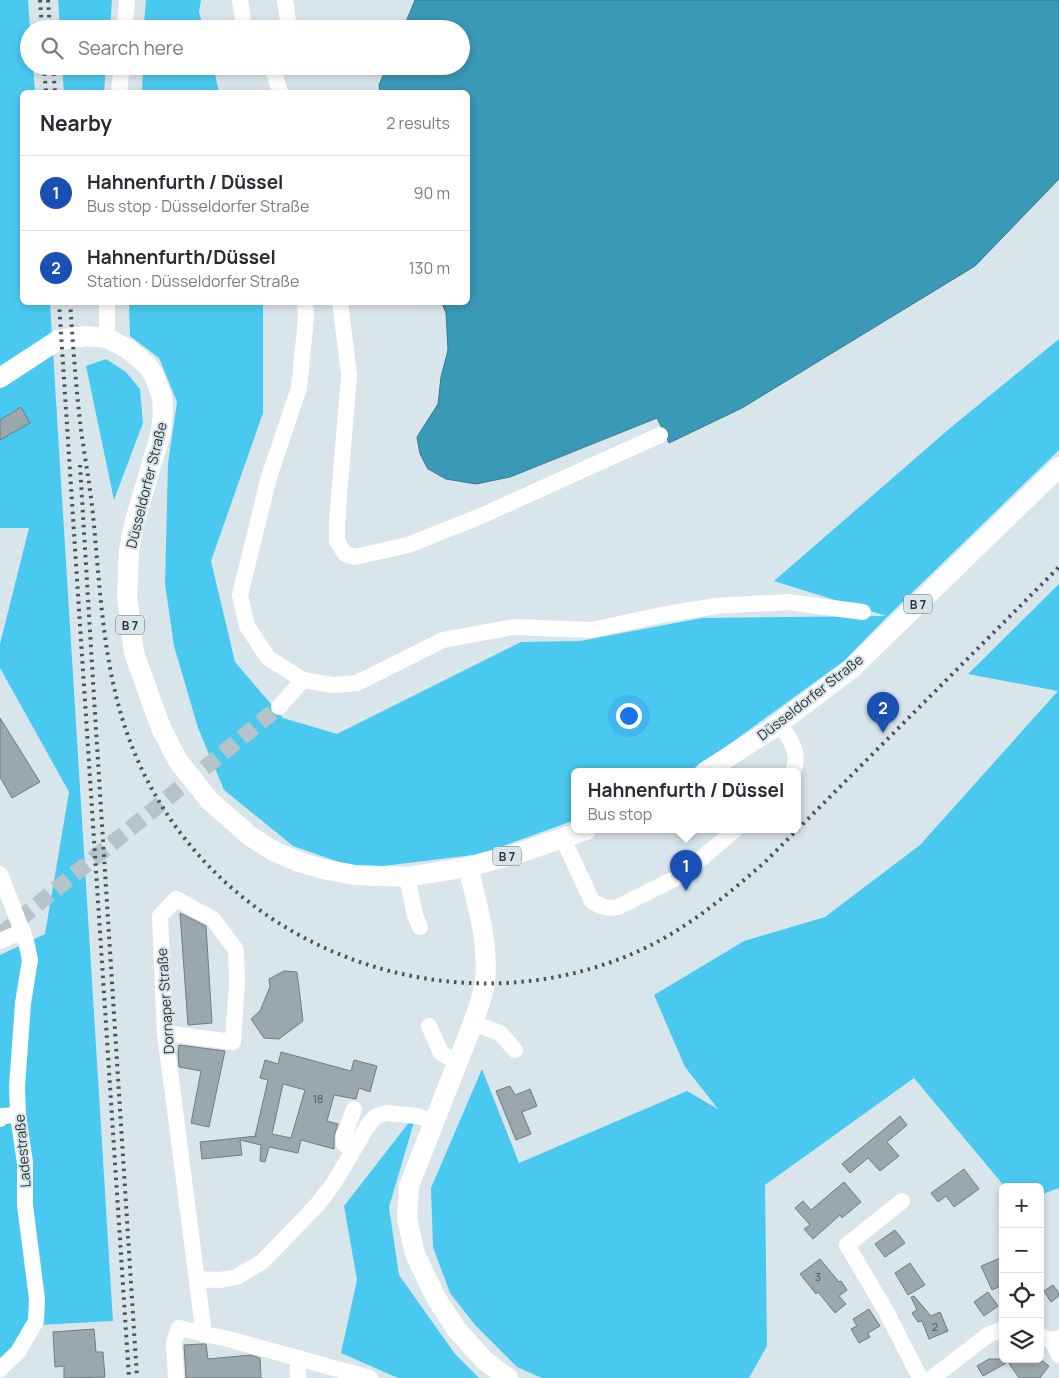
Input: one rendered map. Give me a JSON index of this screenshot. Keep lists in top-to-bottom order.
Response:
{
  "streets": {
    "main road": ["Düsseldorfer Straße", "B 7"],
    "street": ["Dornaper Straße", "Ladestraße"]
  },
  "house_numbers": ["18", "3", "2"],
  "page": {
    "search": "Search here",
    "heading": ["Nearby", "2 results"],
    "list": [
      {
        "mark": "1",
        "name": "Hahnenfurth / Düssel",
        "note": "Bus stop · Düsseldorfer Straße",
        "value": "90 m"
      },
      {
        "mark": "2",
        "name": "Hahnenfurth/Düssel",
        "note": "Station · Düsseldorfer Straße",
        "value": "130 m"
      }
    ],
    "pins": ["2", "1"],
    "popup": ["Hahnenfurth / Düssel", "Bus stop"],
    "map_buttons": ["+", "−"]
  }
}
